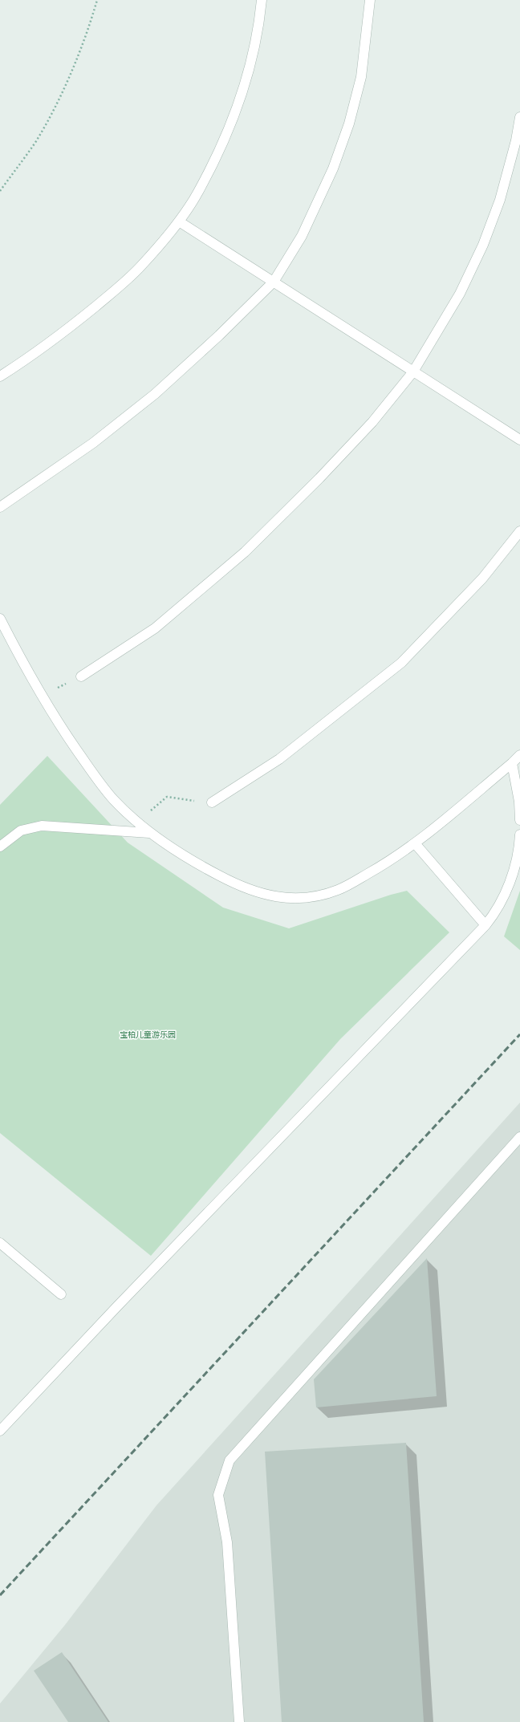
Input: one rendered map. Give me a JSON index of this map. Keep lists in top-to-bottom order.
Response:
{
  "parks": ["宝柏儿童游乐园"]
}
